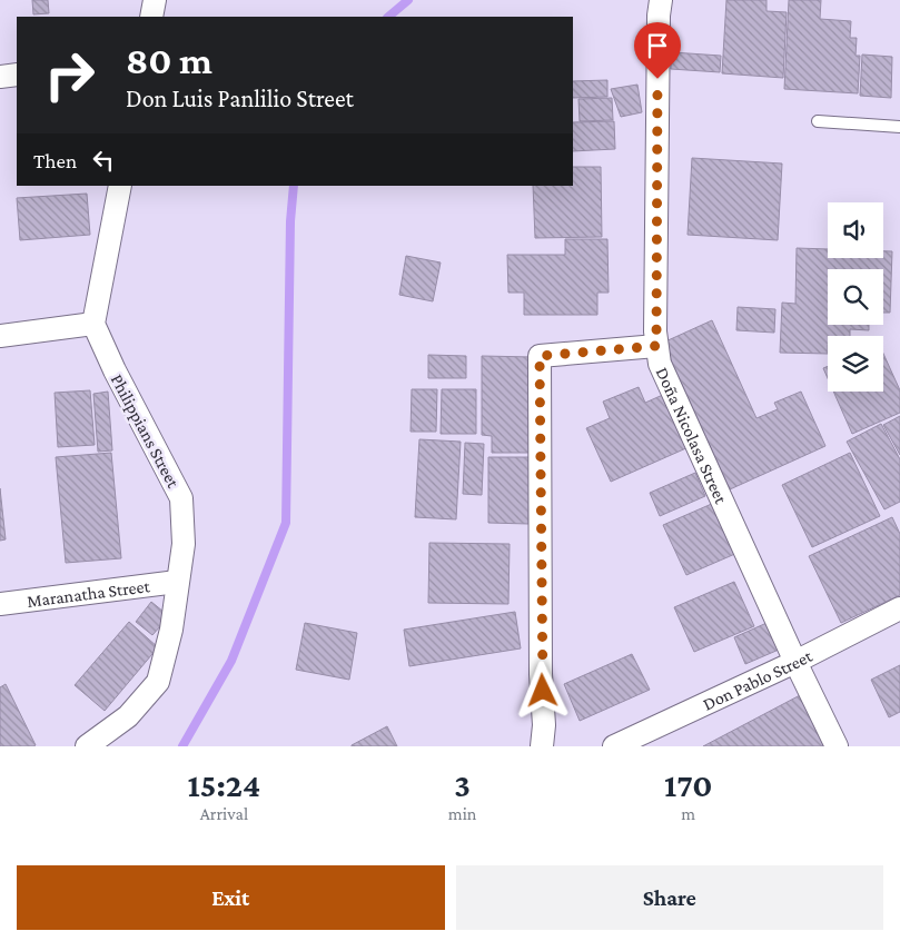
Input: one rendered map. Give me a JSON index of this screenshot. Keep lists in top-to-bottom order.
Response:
{
  "streets": {
    "street": [
      "Philippians Street",
      "Doña Nicolasa Street",
      "Maranatha Street",
      "Don Pablo Street"
    ]
  },
  "crossings": [
    ["Philippians Street", "Maranatha Street"],
    ["Doña Nicolasa Street", "Don Pablo Street"]
  ],
  "page": {
    "turn": ["80 m", "Don Luis Panlilio Street"],
    "then": "Then",
    "eta": [
      "15:24",
      "Arrival",
      "3",
      "min",
      "170",
      "m"
    ],
    "buttons": ["Exit", "Share"]
  }
}
